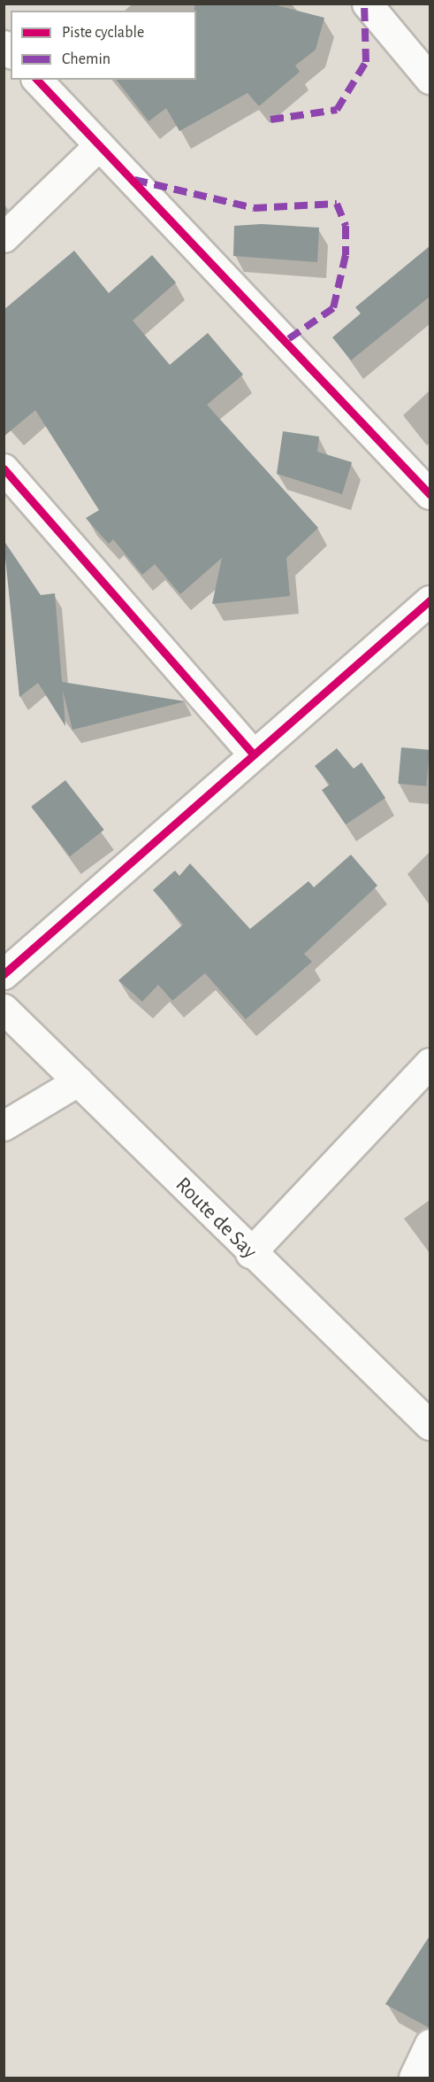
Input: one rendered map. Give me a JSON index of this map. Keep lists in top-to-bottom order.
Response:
{
  "streets": {
    "street": ["Route de Say"]
  },
  "legend": ["Piste cyclable", "Chemin"]
}
